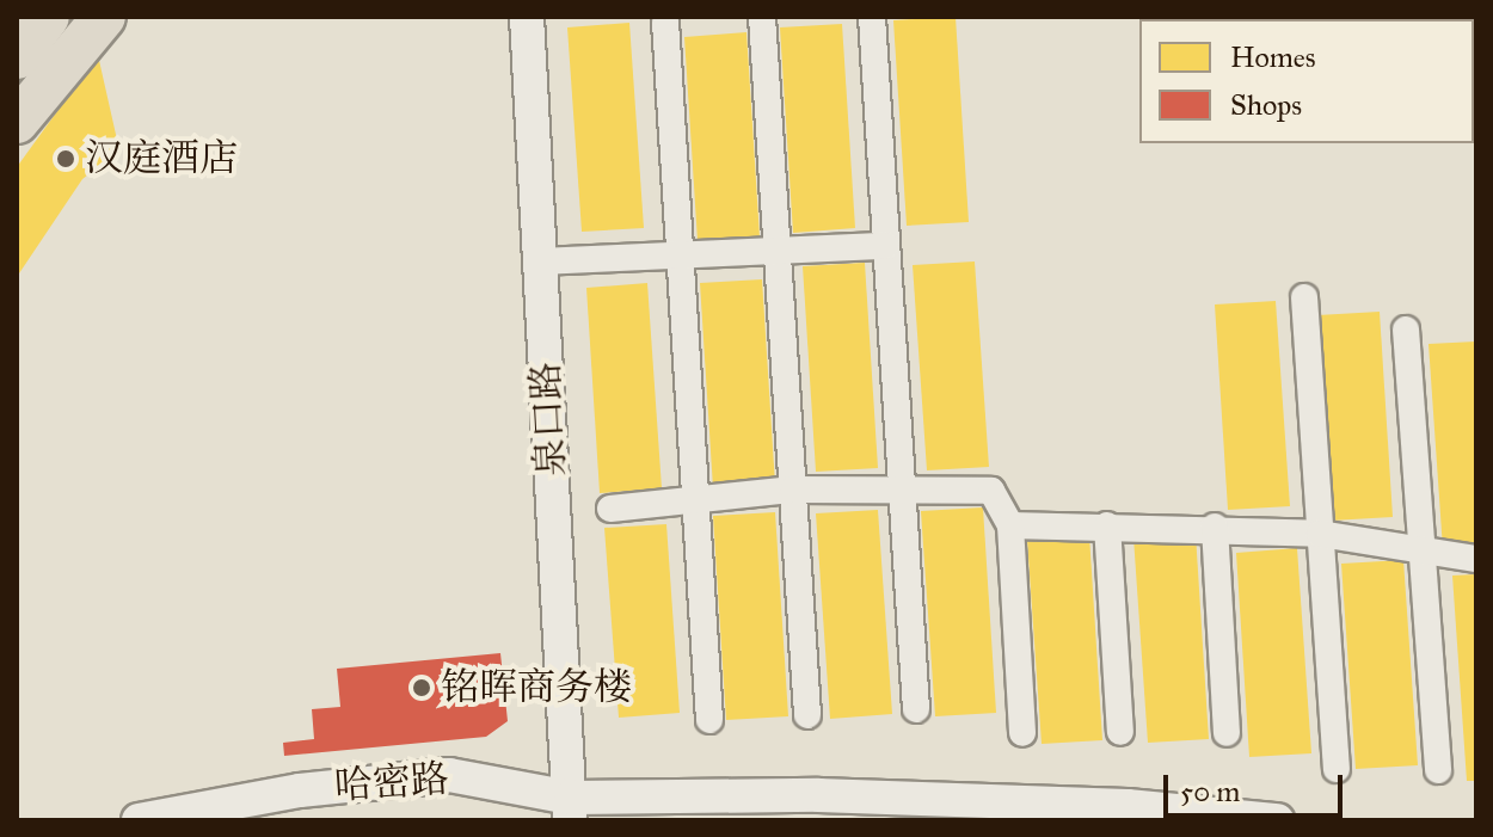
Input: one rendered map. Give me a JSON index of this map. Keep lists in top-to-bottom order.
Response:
{
  "streets": {
    "street": ["泉口路", "哈密路"]
  },
  "crossings": [
    ["泉口路", "哈密路"]
  ],
  "places": ["汉庭酒店", "铭晖商务楼"],
  "legend": ["Homes", "Shops"],
  "scale_bar": "50 m"
}
